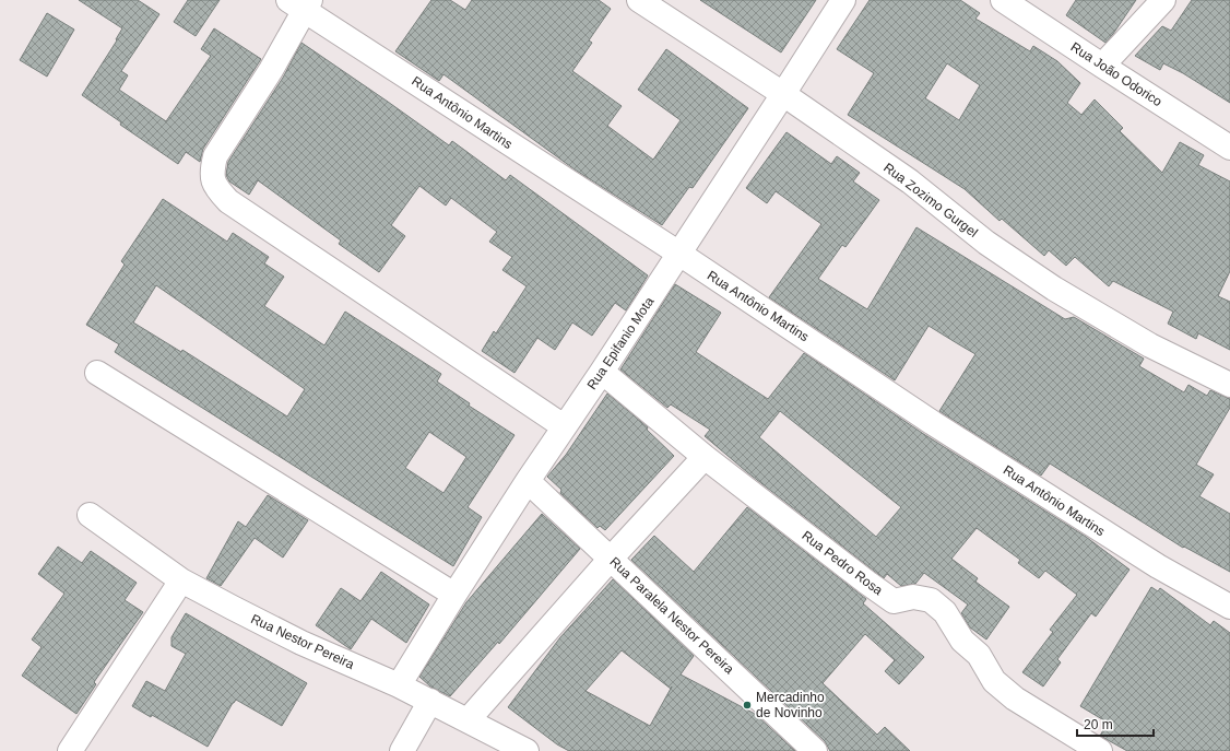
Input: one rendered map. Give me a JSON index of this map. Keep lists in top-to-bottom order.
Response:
{
  "streets": {
    "street": [
      "Rua João Odorico",
      "Rua Antônio Martins",
      "Rua Zozimo Gurgel",
      "Rua Epifanio Mota",
      "Rua Pedro Rosa",
      "Rua Paralela Nestor Pereira",
      "Rua Nestor Pereira"
    ]
  },
  "crossings": [
    ["Rua Antônio Martins", "Rua Epifanio Mota"],
    ["Rua Zozimo Gurgel", "Rua Epifanio Mota"],
    ["Rua Epifanio Mota", "Rua Pedro Rosa"],
    ["Rua Epifanio Mota", "Rua Paralela Nestor Pereira"],
    ["Rua Epifanio Mota", "Rua Nestor Pereira"]
  ],
  "places": ["Mercadinho de Novinho"],
  "scale_bar": "20 m"
}
